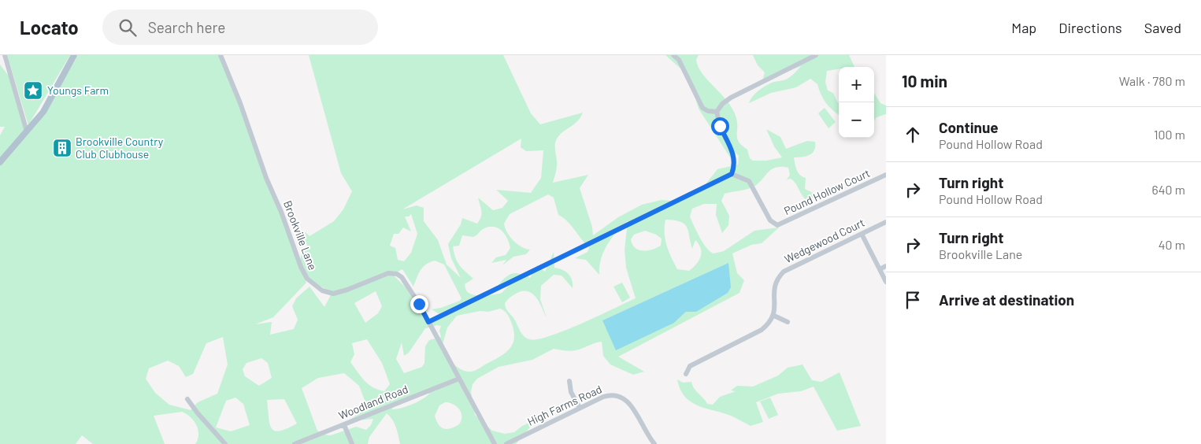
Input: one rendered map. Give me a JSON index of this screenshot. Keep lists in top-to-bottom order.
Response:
{
  "streets": {
    "street": [
      "Pound Hollow Court",
      "Brookville Lane",
      "Wedgewood Court",
      "Woodland Road",
      "High Farms Road"
    ]
  },
  "crossings": [
    ["Brookville Lane", "Woodland Road"]
  ],
  "places": {
    "place": ["Youngs Farm"],
    "building": ["Brookville Country Club Clubhouse"]
  },
  "page": {
    "header": "Locato",
    "search": "Search here",
    "nav": ["Map", "Directions", "Saved"],
    "heading": ["10 min", "Walk · 780 m"],
    "map_buttons": ["+", "−"],
    "list": [
      ["Continue", "Pound Hollow Road", "100 m"],
      ["Turn right", "Pound Hollow Road", "640 m"],
      ["Turn right", "Brookville Lane", "40 m"],
      "Arrive at destination"
    ]
  }
}
